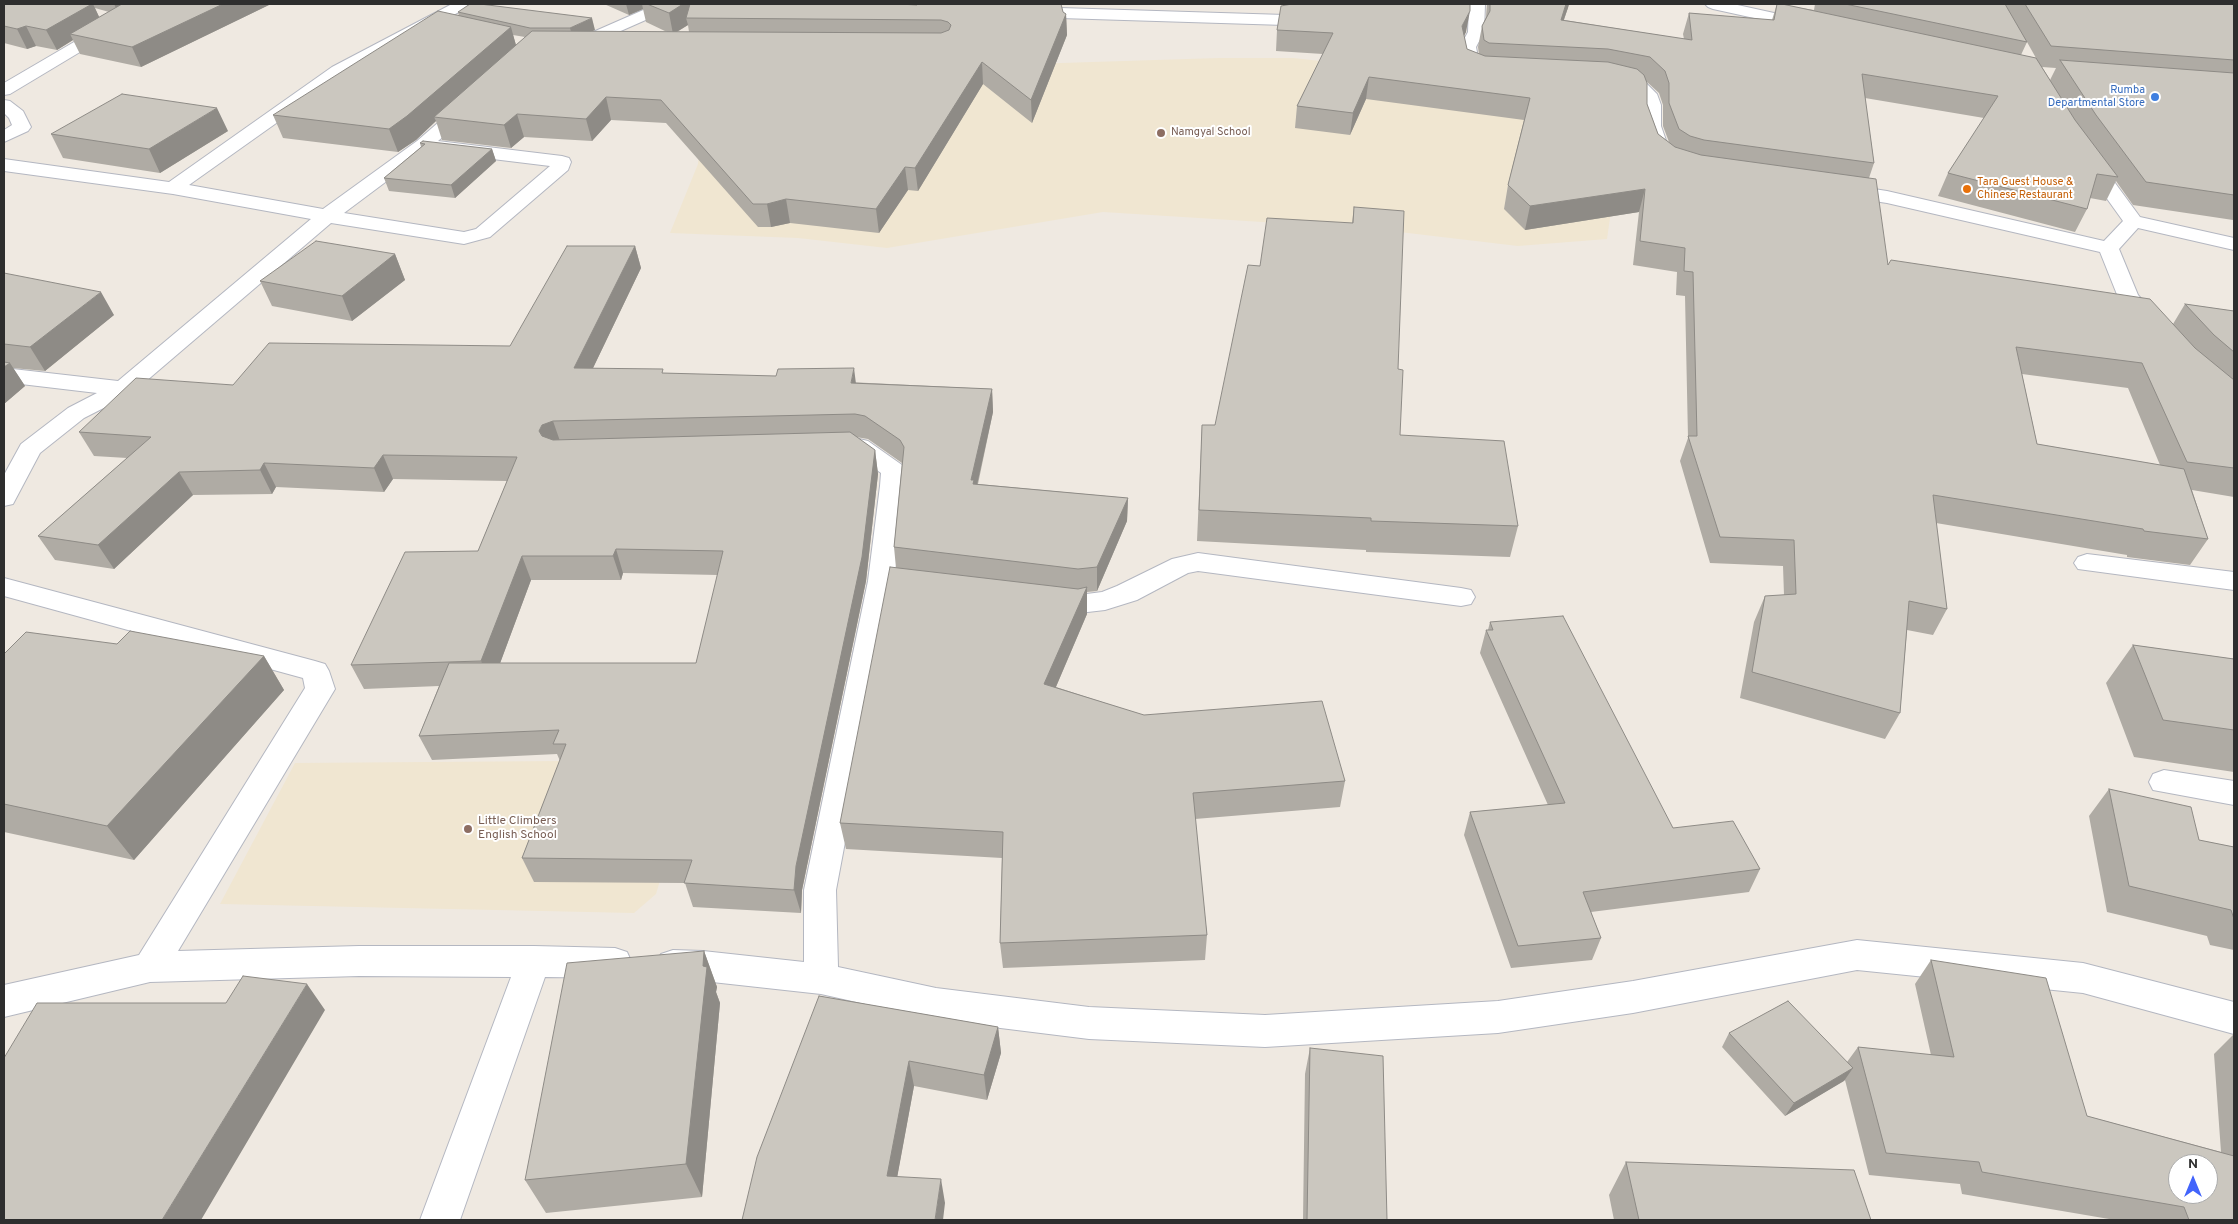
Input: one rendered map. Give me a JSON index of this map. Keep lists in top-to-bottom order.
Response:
{
  "places": [
    "Rumba Departmental Store",
    "Namgyal School",
    "Tara Guest House & Chinese Restaurant",
    "Little Climbers English School"
  ],
  "north": "top"
}
